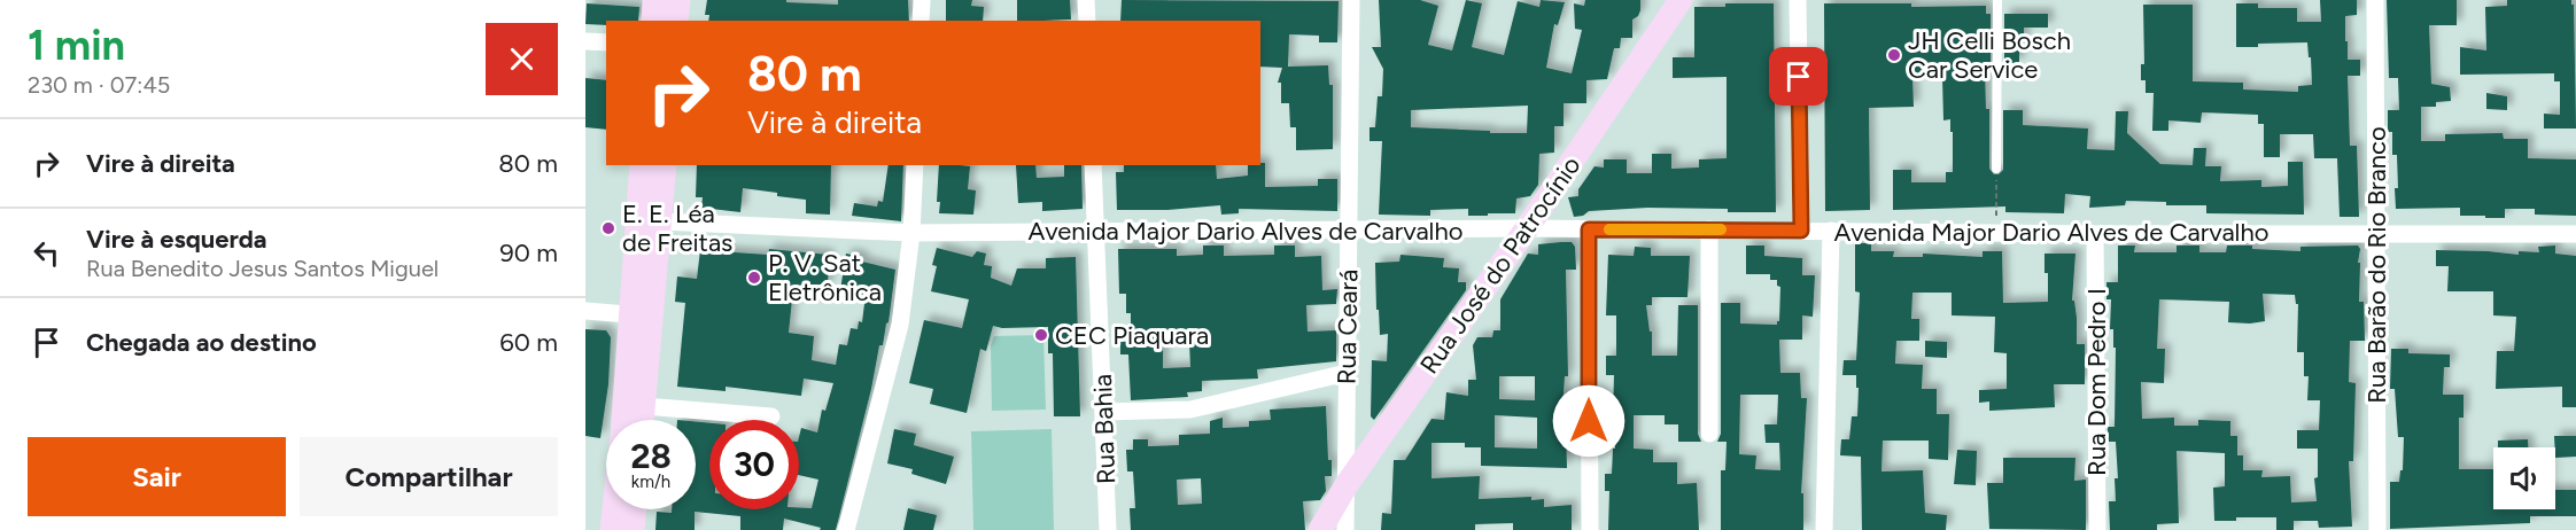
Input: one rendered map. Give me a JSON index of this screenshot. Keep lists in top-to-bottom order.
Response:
{
  "streets": {
    "main road": ["Rua José do Patrocínio"],
    "street": [
      "Avenida Major Dario Alves de Carvalho",
      "Rua Barão do Rio Branco",
      "Rua Ceará",
      "Rua Dom Pedro I",
      "Rua Bahia"
    ]
  },
  "crossings": [
    ["Avenida Major Dario Alves de Carvalho", "Rua José do Patrocínio"],
    ["Avenida Major Dario Alves de Carvalho", "Rua Barão do Rio Branco"],
    ["Avenida Major Dario Alves de Carvalho", "Rua Ceará"],
    ["Avenida Major Dario Alves de Carvalho", "Rua Dom Pedro I"],
    ["Avenida Major Dario Alves de Carvalho", "Rua Bahia"],
    ["Rua José do Patrocínio", "Rua Ceará"]
  ],
  "places": [
    "JH Celli Bosch Car Service",
    "E. E. Léa de Freitas",
    "P. V. Sat Eletrônica",
    "CEC Piaquara"
  ],
  "page": {
    "heading": ["1 min", "230 m · 07:45"],
    "turn": ["80 m", "Vire à direita"],
    "list": [
      {
        "name": "Vire à direita",
        "value": "80 m"
      },
      {
        "name": "Vire à esquerda",
        "note": "Rua Benedito Jesus Santos Miguel",
        "value": "90 m"
      },
      {
        "name": "Chegada ao destino",
        "value": "60 m"
      }
    ],
    "speed": "28 km/h",
    "limit": "30",
    "buttons": ["Sair", "Compartilhar"]
  }
}
